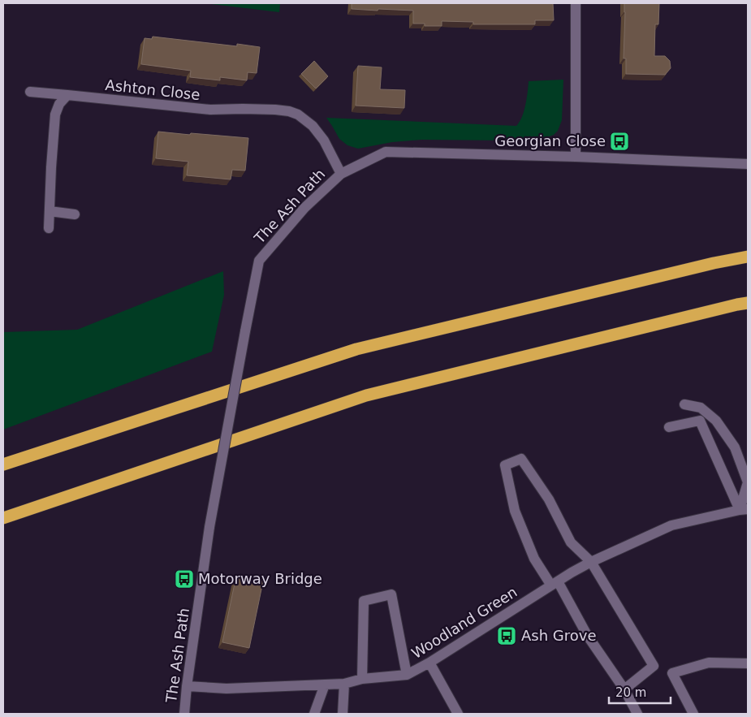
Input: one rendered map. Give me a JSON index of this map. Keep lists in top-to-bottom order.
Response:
{
  "streets": {
    "street": ["Ashton Close", "The Ash Path", "Woodland Green"]
  },
  "crossings": [
    ["Ashton Close", "The Ash Path"],
    ["The Ash Path", "Woodland Green"]
  ],
  "places": {
    "bus stop": ["Georgian Close", "Motorway Bridge", "Ash Grove"]
  },
  "scale_bar": "20 m"
}
